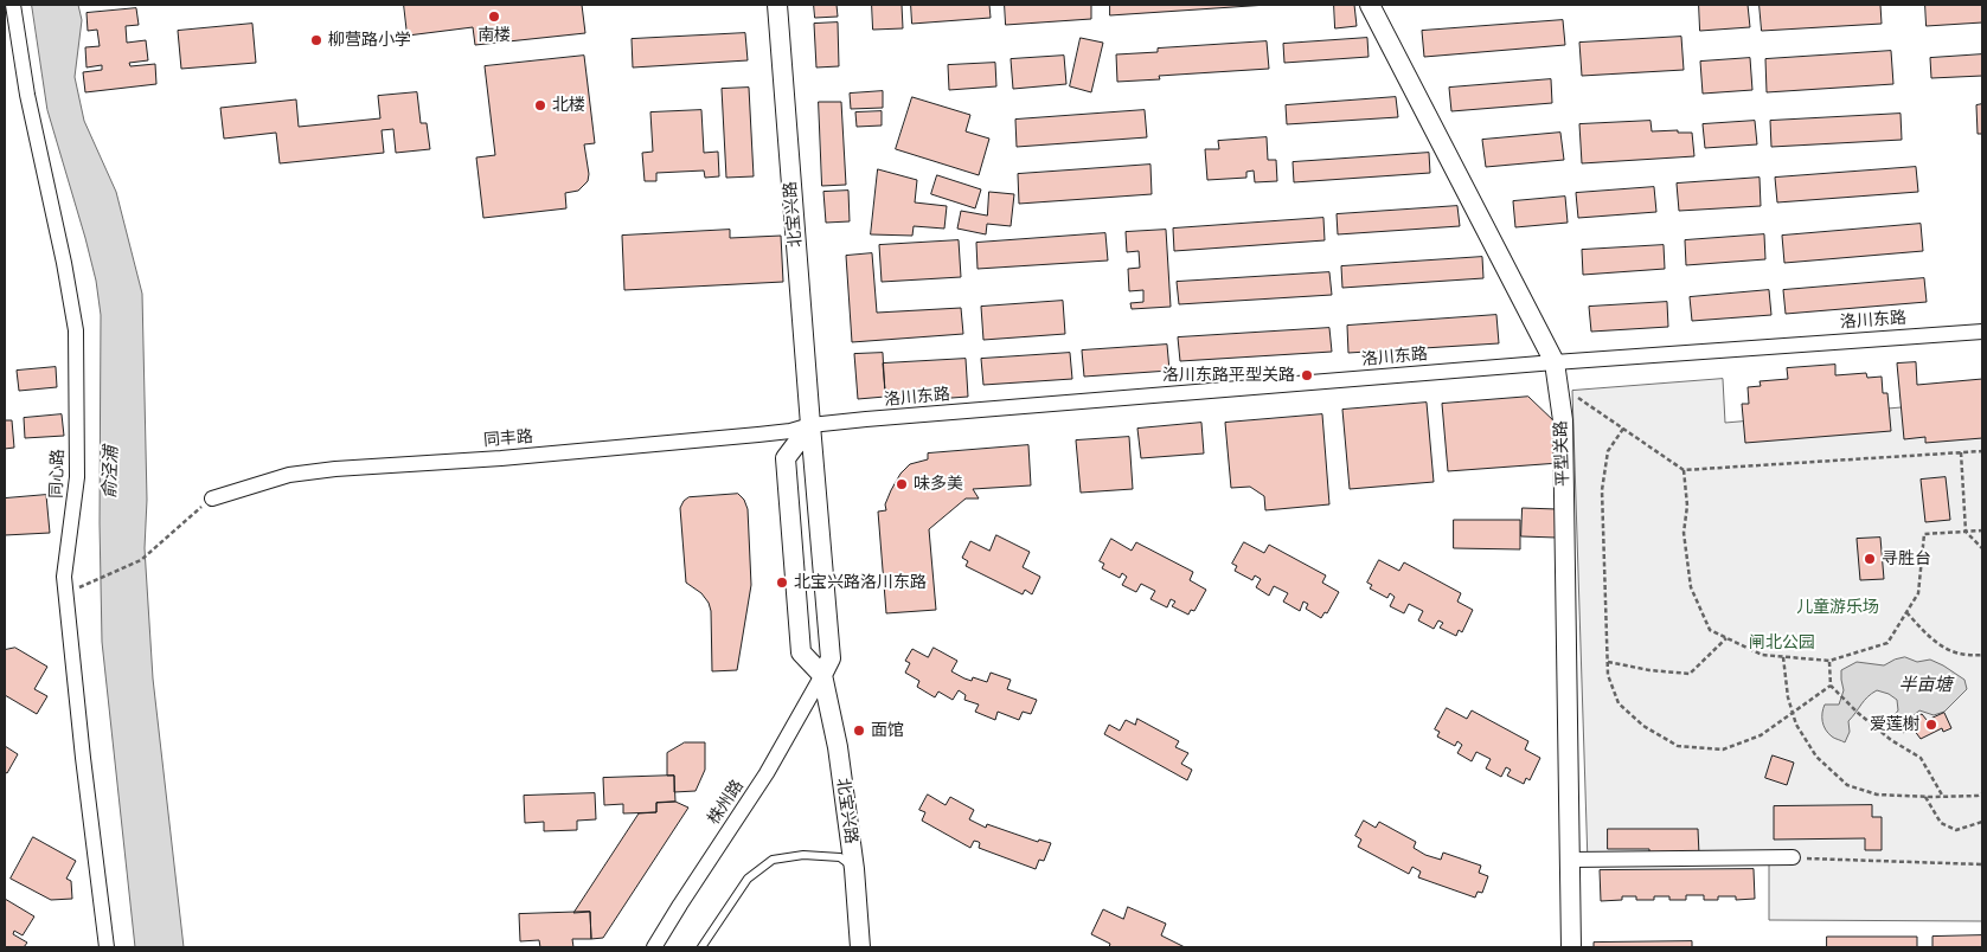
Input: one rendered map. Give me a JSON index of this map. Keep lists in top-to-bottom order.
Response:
{
  "streets": {
    "street": [
      "北宝兴路",
      "洛川东路",
      "同丰路",
      "平型关路",
      "同心路",
      "株州路"
    ]
  },
  "crossings": [
    ["北宝兴路", "洛川东路"],
    ["北宝兴路", "同丰路"],
    ["北宝兴路", "株州路"],
    ["洛川东路", "同丰路"],
    ["洛川东路", "平型关路"]
  ],
  "water": ["俞泾浦", "半亩塘"],
  "parks": ["儿童游乐场", "闸北公园"],
  "places": [
    "南楼",
    "柳营路小学",
    "北楼",
    "洛川东路平型关路",
    "味多美",
    "寻胜台",
    "北宝兴路洛川东路",
    "爱莲榭",
    "面馆"
  ]
}
